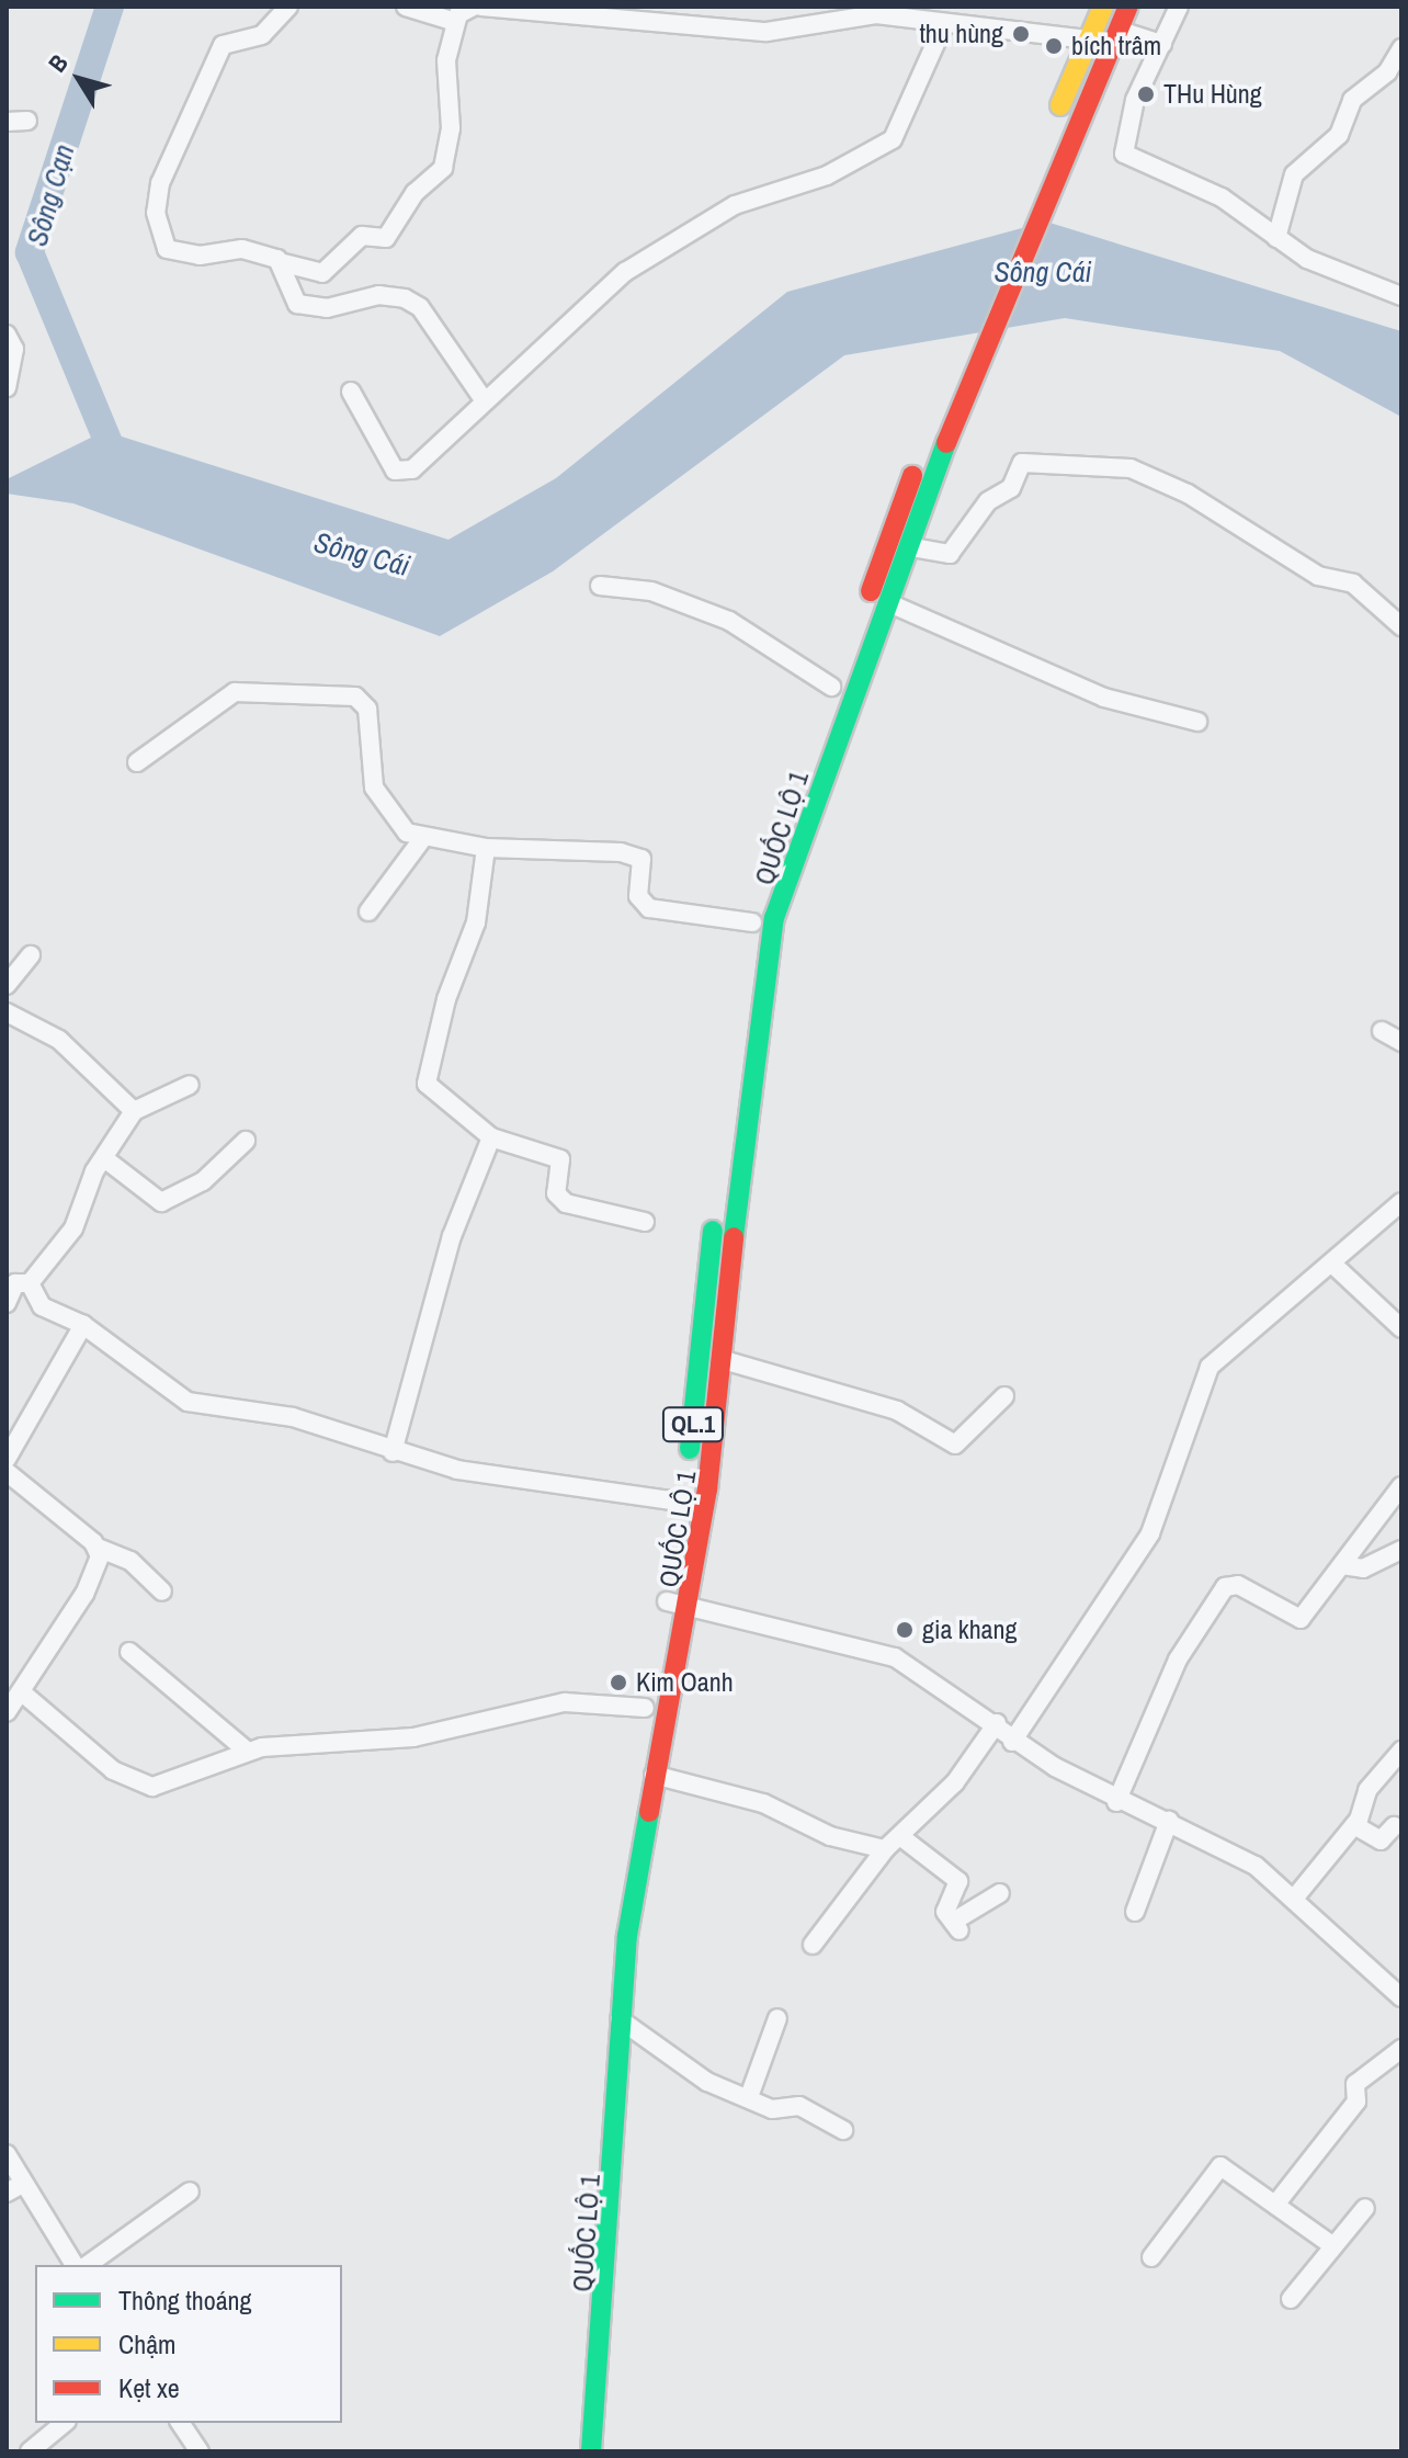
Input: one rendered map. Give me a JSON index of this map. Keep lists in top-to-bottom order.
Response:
{
  "streets": {
    "highway": ["QUỐC LỘ 1", "QL.1"]
  },
  "crossings": [
    ["QUỐC LỘ 1", "QL.1"]
  ],
  "water": ["Sông Cạn", "Sông Cái"],
  "places": [
    "thu hùng",
    "bích trâm",
    "THu Hùng",
    "gia khang",
    "Kim Oanh"
  ],
  "legend": ["Thông thoáng", "Chậm", "Kẹt xe"],
  "north": "top left"
}
